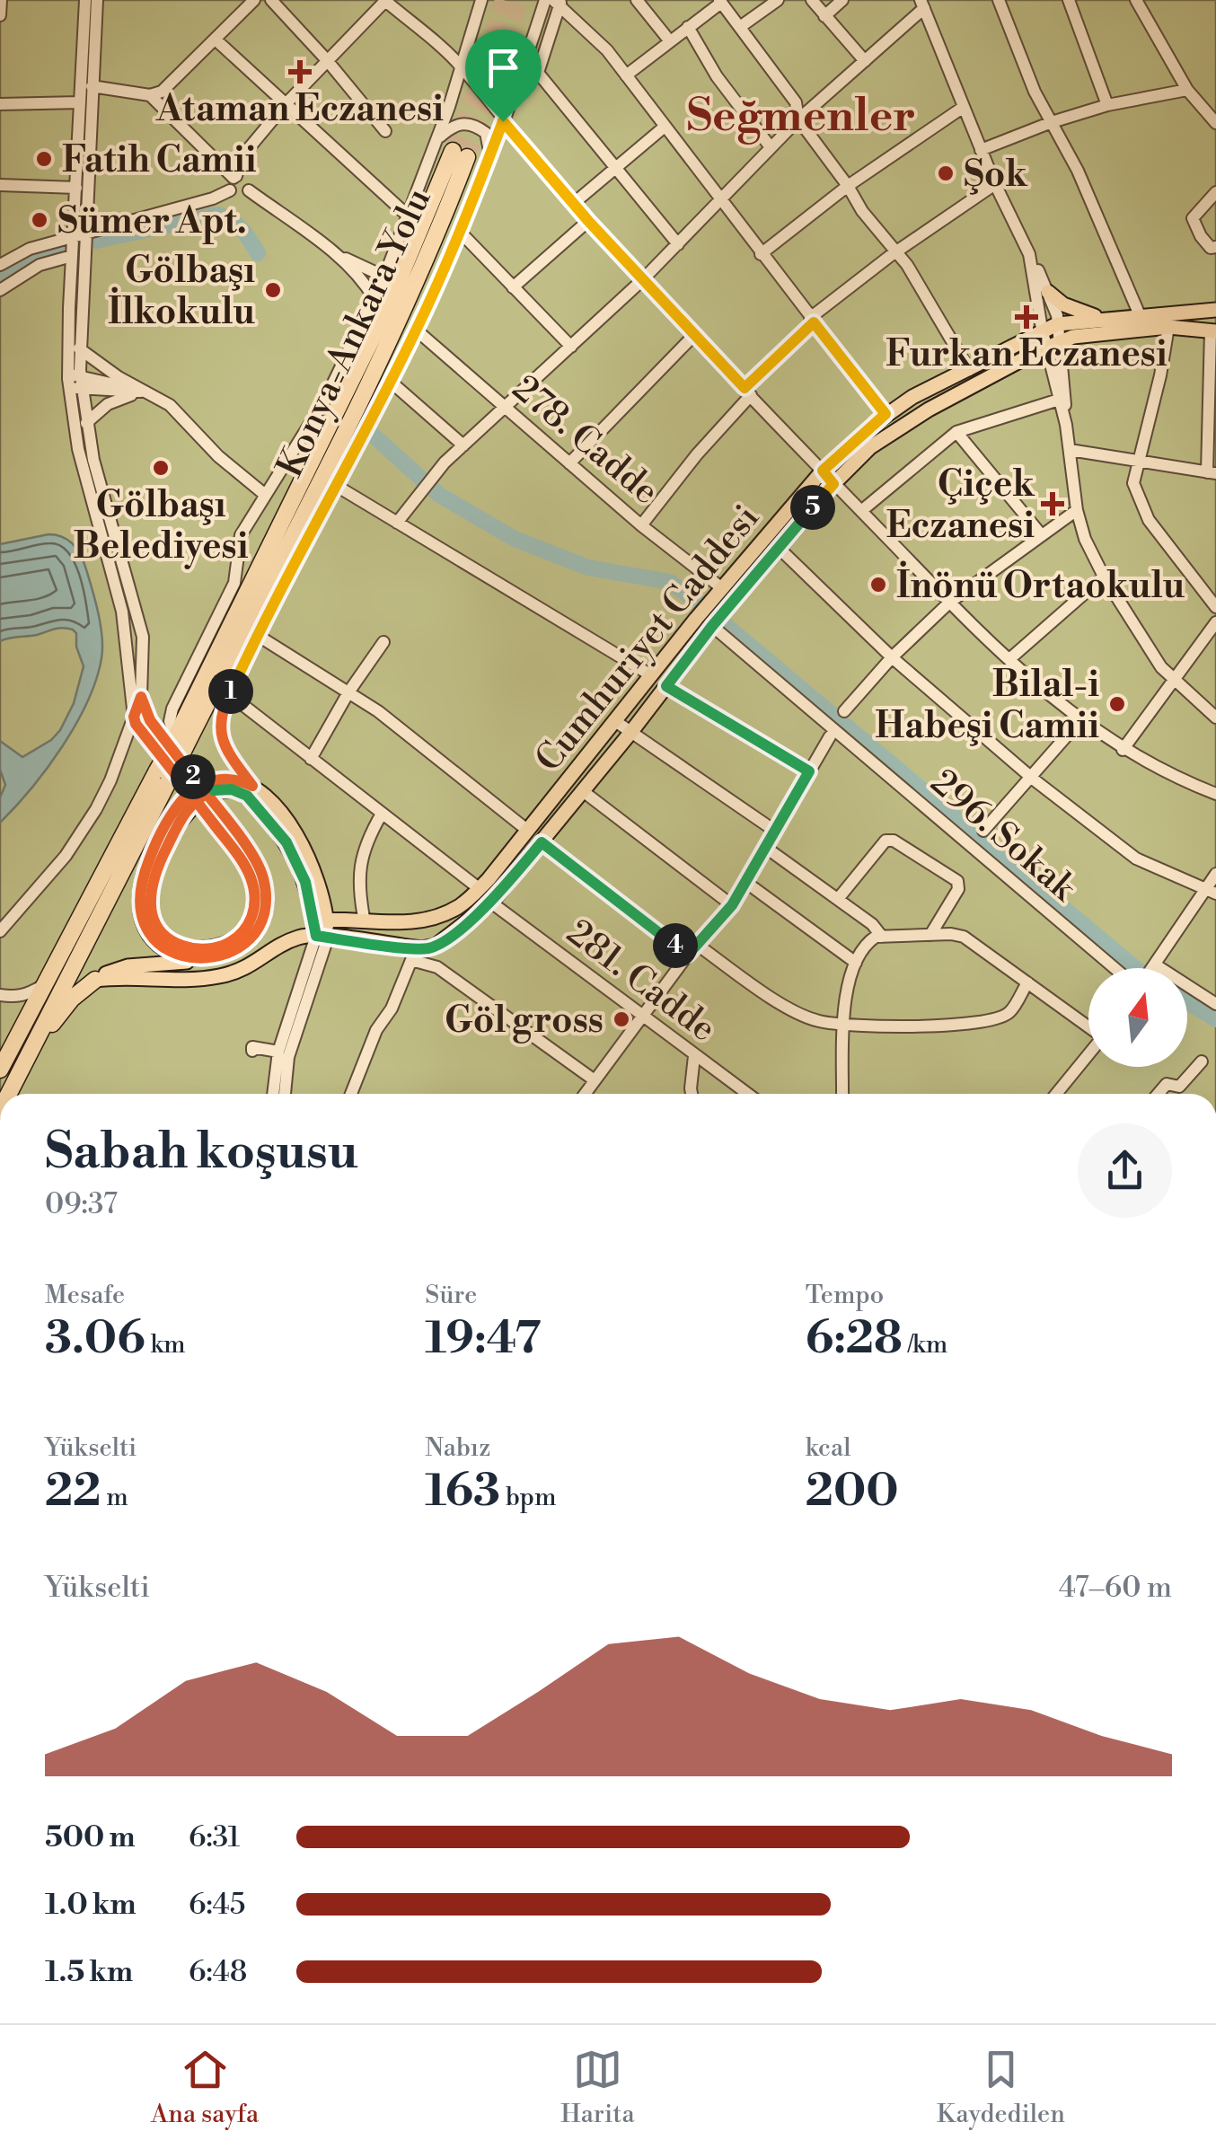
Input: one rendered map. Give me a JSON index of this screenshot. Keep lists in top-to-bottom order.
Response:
{
  "streets": {
    "highway": ["Konya-Ankara Yolu"],
    "main road": ["Cumhuriyet Caddesi"],
    "street": ["278. Cadde", "296. Sokak", "281. Cadde"]
  },
  "crossings": [
    ["278. Cadde", "Cumhuriyet Caddesi"],
    ["Cumhuriyet Caddesi", "296. Sokak"],
    ["Cumhuriyet Caddesi", "281. Cadde"]
  ],
  "districts": ["Seğmenler"],
  "places": {
    "health": ["Ataman Eczanesi", "Furkan Eczanesi", "Çiçek Eczanesi"],
    "other": [
      "Fatih Camii",
      "Şok",
      "Sümer Apt.",
      "Gölbaşı İlkokulu",
      "Gölbaşı Belediyesi",
      "İnönü Ortaokulu",
      "Bilal-i Habeşi Camii",
      "Göl gross"
    ]
  },
  "north": "top",
  "page": {
    "pins": [
      "5",
      "1",
      "2",
      "4"
    ],
    "heading": ["Sabah koşusu", "09:37"],
    "stats": [
      ["Mesafe", "3.06 km"],
      ["Süre", "19:47"],
      ["Tempo", "6:28 /km"],
      ["Yükselti", "22 m"],
      ["Nabız", "163 bpm"],
      ["kcal", "200"]
    ],
    "chart": ["Yükselti", "47–60 m"],
    "list": [
      {
        "name": "500 m",
        "note": "6:31"
      },
      {
        "name": "1.0 km",
        "note": "6:45"
      },
      {
        "name": "1.5 km",
        "note": "6:48"
      }
    ],
    "tabs": ["Ana sayfa", "Harita", "Kaydedilen"]
  }
}
